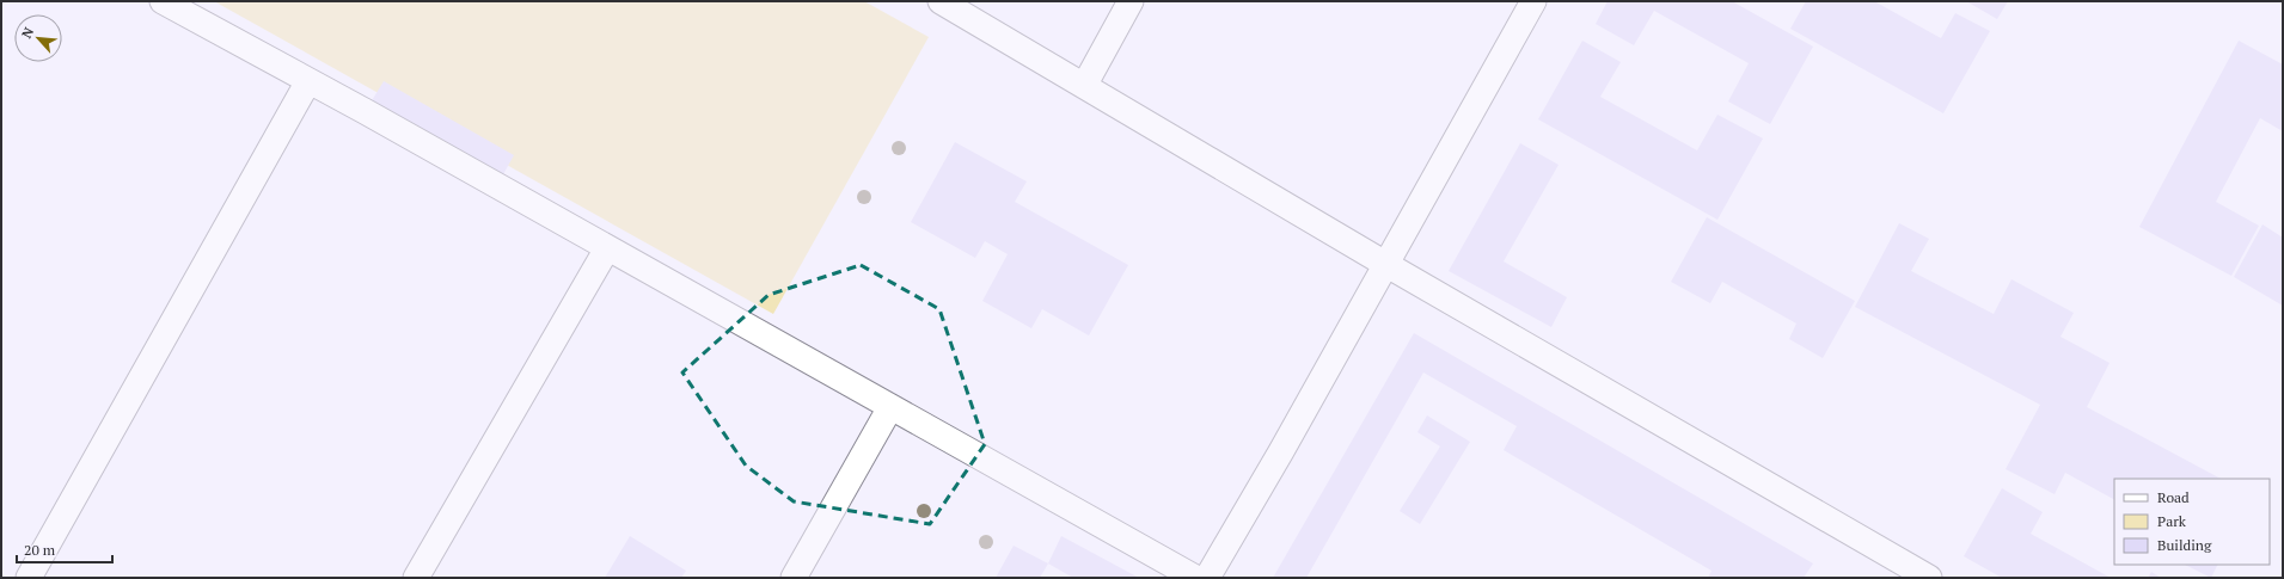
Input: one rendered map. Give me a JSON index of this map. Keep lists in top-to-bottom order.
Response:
{
  "legend": ["Road", "Park", "Building"],
  "scale_bar": "20 m",
  "north": "top left"
}
